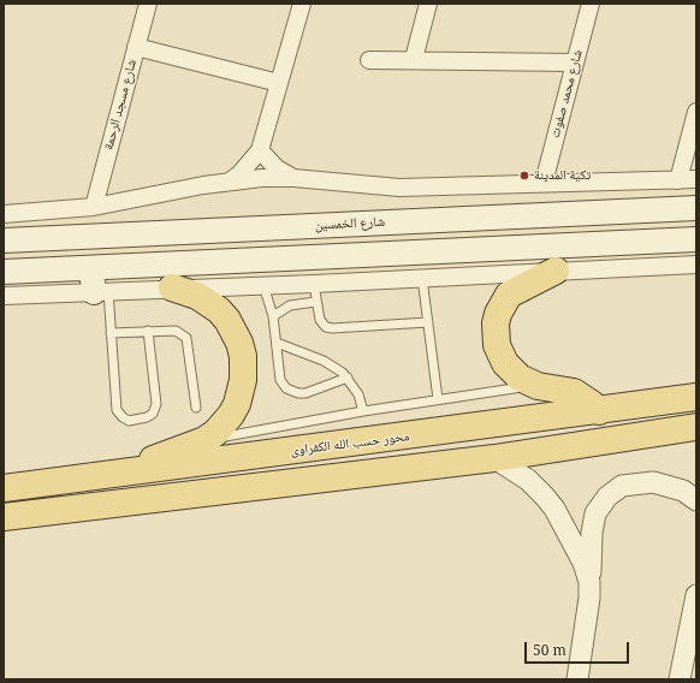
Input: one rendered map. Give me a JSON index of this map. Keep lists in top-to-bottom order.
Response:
{
  "streets": {
    "main road": ["شارع الخمسين", "محور حسب الله الكفراوى"],
    "street": ["شارع محمد صفوت", "شارع مسجد الرحمة"]
  },
  "places": ["تكية المدينة"],
  "scale_bar": "50 m"
}
